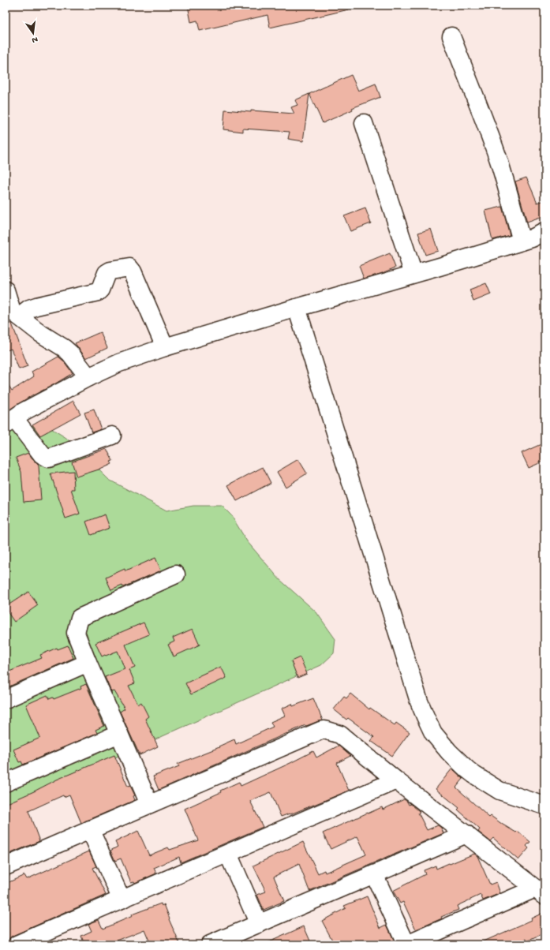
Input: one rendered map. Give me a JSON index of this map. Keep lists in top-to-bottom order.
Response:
{
  "north": "bottom"
}
